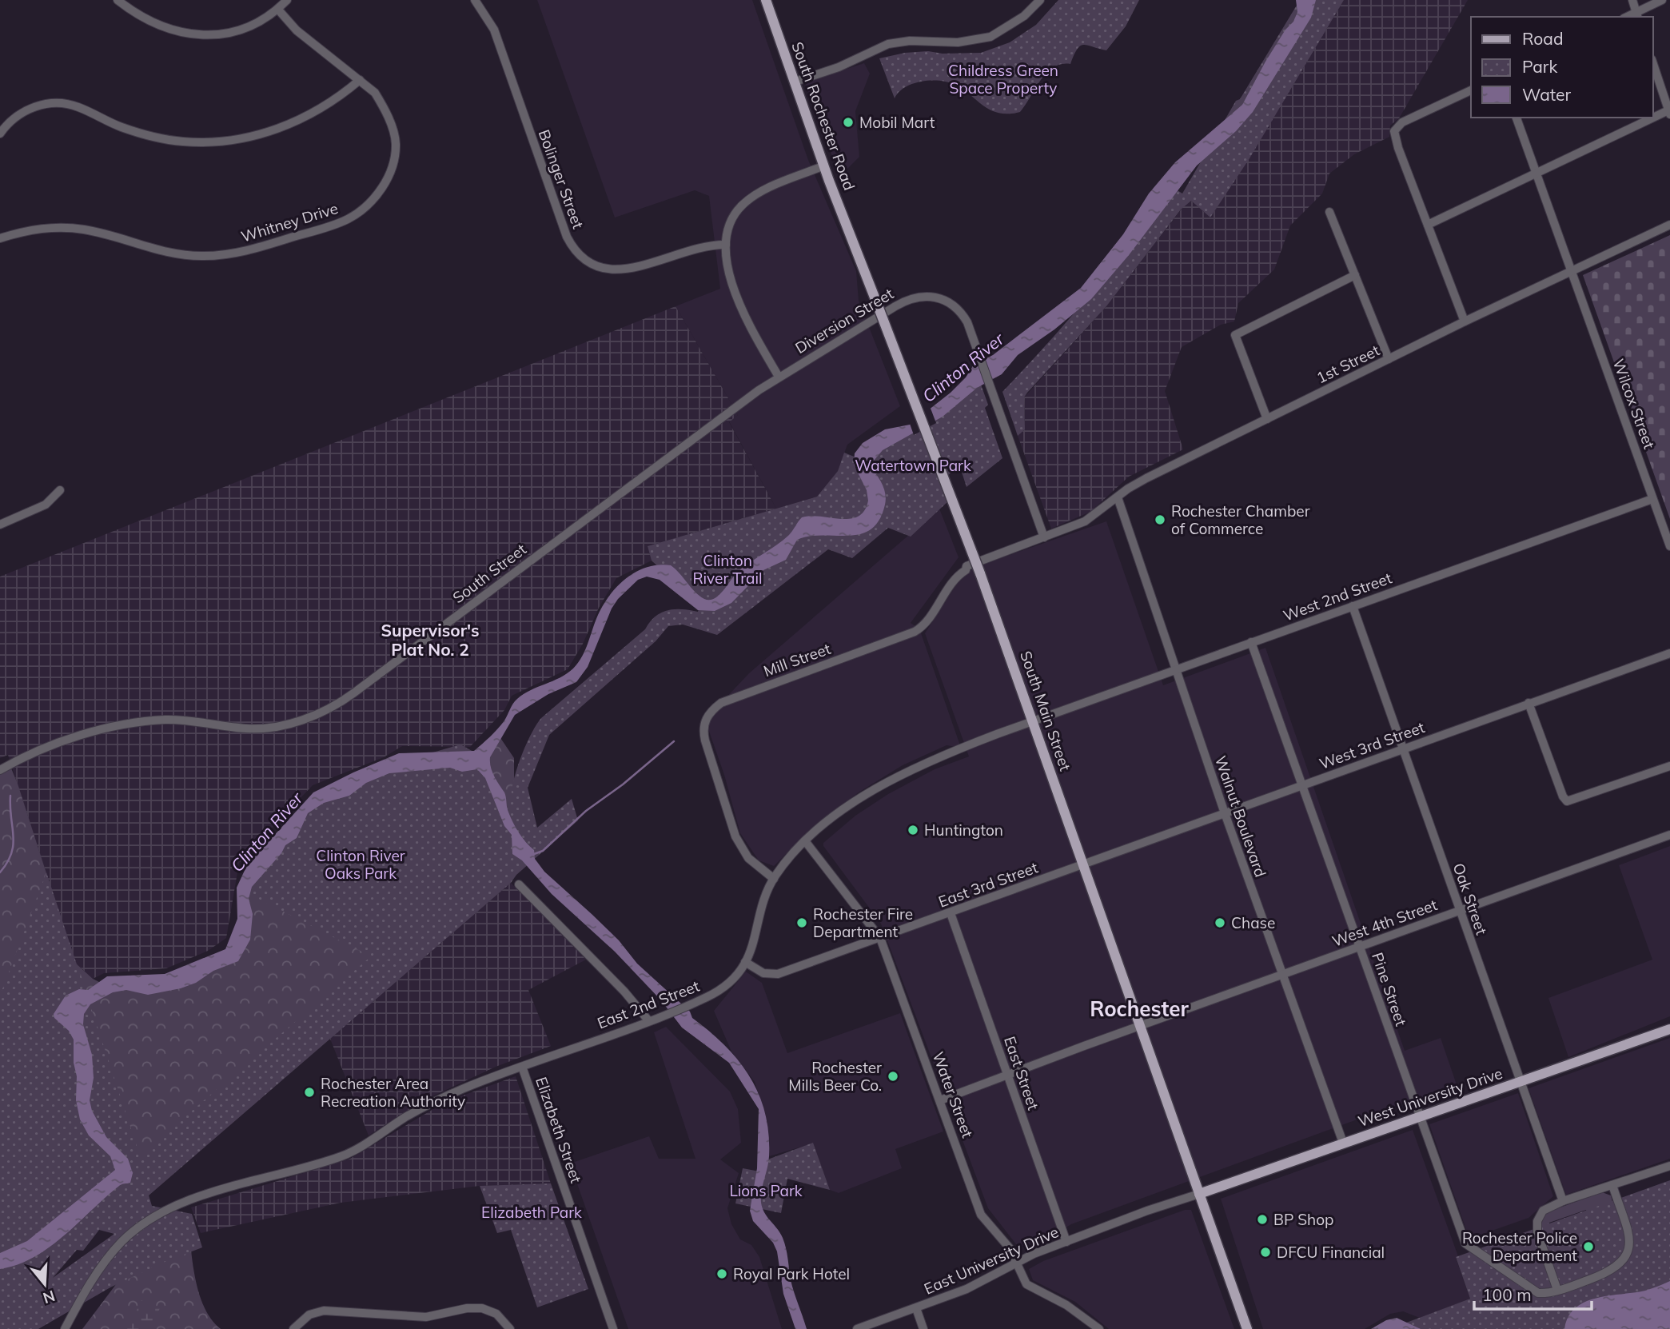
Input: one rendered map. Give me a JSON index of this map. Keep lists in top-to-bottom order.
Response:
{
  "streets": {
    "main road": ["South Rochester Road", "South Main Street", "West University Drive"],
    "street": [
      "Bolinger Street",
      "Whitney Drive",
      "Diversion Street",
      "1st Street",
      "Wilcox Street",
      "South Street",
      "West 2nd Street",
      "Mill Street",
      "West 3rd Street",
      "Walnut Boulevard",
      "East 3rd Street",
      "Oak Street",
      "West 4th Street",
      "Pine Street",
      "East 2nd Street",
      "East Street",
      "Water Street",
      "Elizabeth Street",
      "East University Drive"
    ]
  },
  "crossings": [
    ["South Rochester Road", "South Main Street"],
    ["Diversion Street", "1st Street"],
    ["Diversion Street", "South Street"],
    ["Diversion Street", "Mill Street"],
    ["1st Street", "Wilcox Street"],
    ["1st Street", "Mill Street"],
    ["1st Street", "Walnut Boulevard"],
    ["Wilcox Street", "West 2nd Street"],
    ["West 2nd Street", "South Main Street"],
    ["West 2nd Street", "Walnut Boulevard"],
    ["West 2nd Street", "Oak Street"],
    ["West 2nd Street", "Pine Street"],
    ["West 2nd Street", "East 2nd Street"],
    ["Mill Street", "East 2nd Street"],
    ["South Main Street", "West 3rd Street"],
    ["South Main Street", "East 3rd Street"],
    ["South Main Street", "West 4th Street"],
    ["South Main Street", "East 2nd Street"],
    ["South Main Street", "West University Drive"],
    ["South Main Street", "East University Drive"],
    ["West 3rd Street", "Walnut Boulevard"],
    ["West 3rd Street", "East 3rd Street"],
    ["West 3rd Street", "Oak Street"],
    ["West 3rd Street", "Pine Street"],
    ["Walnut Boulevard", "West 4th Street"],
    ["Walnut Boulevard", "West University Drive"],
    ["East 3rd Street", "East 2nd Street"],
    ["East 3rd Street", "East Street"],
    ["East 3rd Street", "Water Street"],
    ["Oak Street", "West 4th Street"],
    ["Oak Street", "West University Drive"],
    ["West 4th Street", "Pine Street"],
    ["West 4th Street", "East Street"],
    ["West 4th Street", "Water Street"],
    ["Pine Street", "West University Drive"],
    ["East 2nd Street", "Water Street"],
    ["East 2nd Street", "Elizabeth Street"],
    ["East Street", "East University Drive"],
    ["Water Street", "East University Drive"],
    ["West University Drive", "East University Drive"]
  ],
  "districts": ["Supervisor's Plat No. 2", "Rochester"],
  "water": ["Clinton River"],
  "parks": [
    "Childress Green Space Property",
    "Watertown Park",
    "Clinton River Trail",
    "Clinton River Oaks Park",
    "Lions Park",
    "Elizabeth Park"
  ],
  "places": [
    "Mobil Mart",
    "Rochester Chamber of Commerce",
    "Huntington",
    "Rochester Fire Department",
    "Chase",
    "Rochester Mills Beer Co.",
    "Rochester Area Recreation Authority",
    "BP Shop",
    "Rochester Police Department",
    "DFCU Financial",
    "Royal Park Hotel"
  ],
  "legend": ["Road", "Park", "Water"],
  "scale_bar": "100 m",
  "north": "bottom"
}
